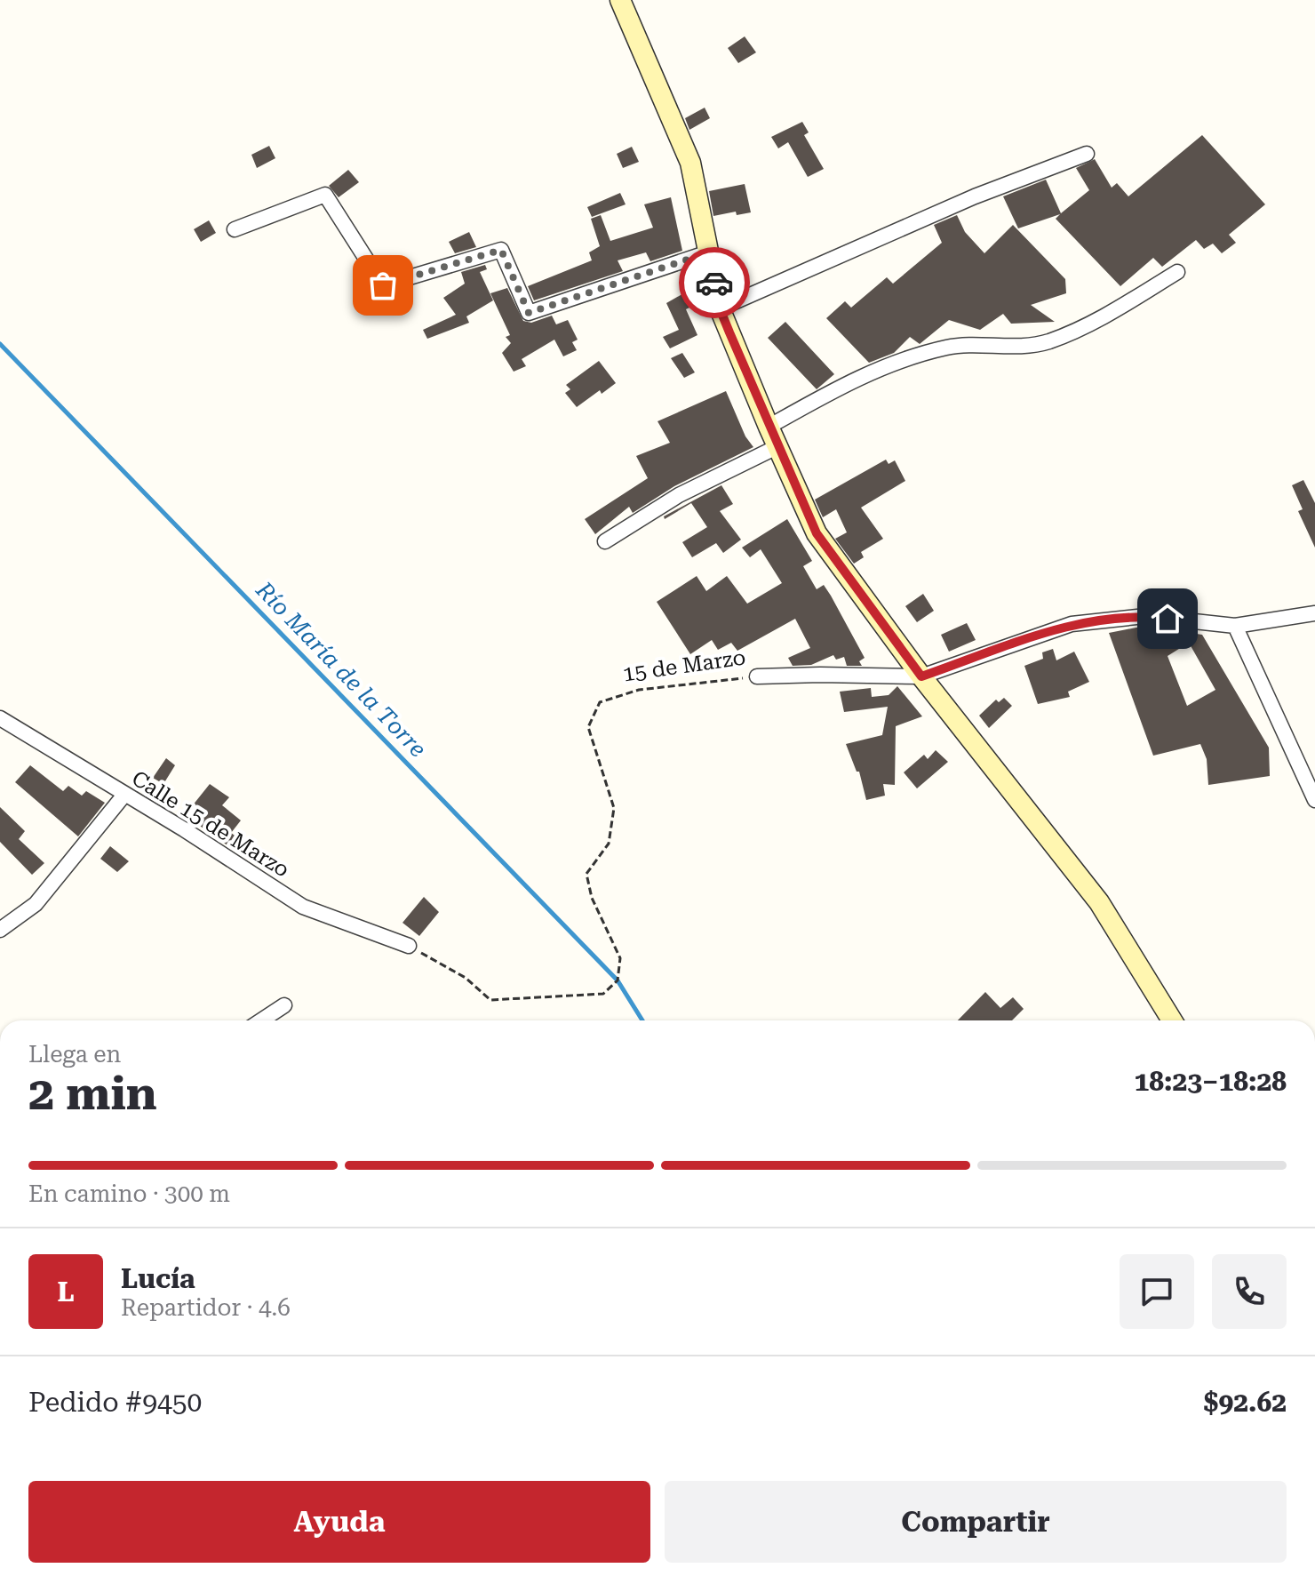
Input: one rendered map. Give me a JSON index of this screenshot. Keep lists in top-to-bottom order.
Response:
{
  "streets": {
    "street": ["15 de Marzo", "Calle 15 de Marzo"]
  },
  "crossings": [
    ["15 de Marzo", "Calle 15 de Marzo"]
  ],
  "water": ["Río María de la Torre"],
  "page": {
    "heading": ["2 min", "Llega en", "18:23–18:28"],
    "panel": [
      "Lucía",
      "Repartidor · 4.6",
      "Pedido #9450",
      "$92.62"
    ],
    "bar": "En camino · 300 m",
    "round": "L",
    "buttons": ["Ayuda", "Compartir"]
  }
}
